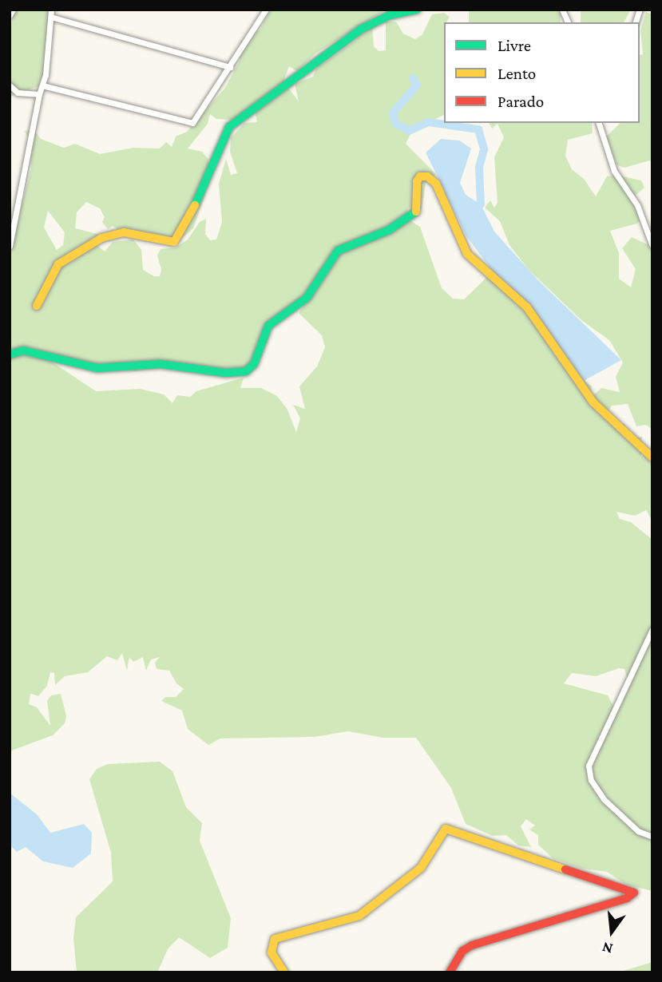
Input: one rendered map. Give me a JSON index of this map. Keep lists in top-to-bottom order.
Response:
{
  "legend": ["Livre", "Lento", "Parado"],
  "north": "bottom"
}
